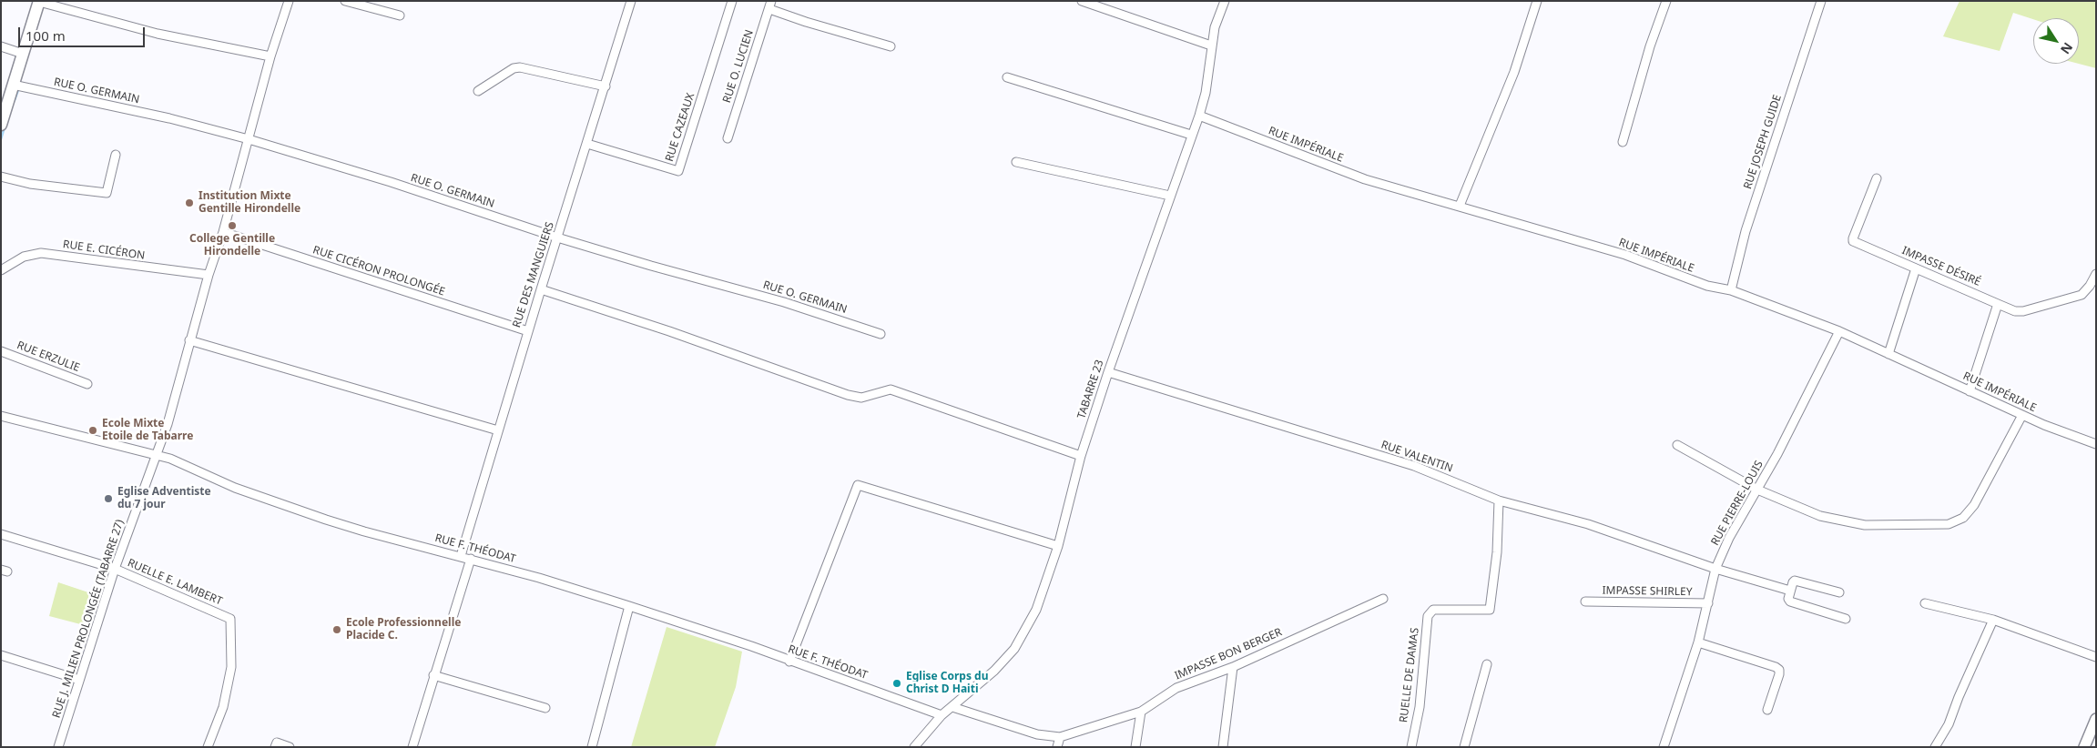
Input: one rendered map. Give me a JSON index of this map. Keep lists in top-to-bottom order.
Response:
{
  "streets": {
    "street": [
      "RUE O. LUCIEN",
      "RUE O. GERMAIN",
      "RUE CAZEAUX",
      "RUE JOSEPH GUIDE",
      "RUE IMPÉRIALE",
      "RUE E. CICÉRON",
      "IMPASSE DÉSIRÉ",
      "RUE CICÉRON PROLONGÉE",
      "RUE DES MANGUIERS",
      "RUE ERZULIE",
      "TABARRE 23",
      "RUE VALENTIN",
      "RUE PIERRE-LOUIS",
      "RUE F. THÉODAT",
      "RUELLE E. LAMBERT",
      "IMPASSE SHIRLEY",
      "RUE J. MILIEN PROLONGÉE (TABARRE 27)",
      "IMPASSE BON BERGER",
      "RUELLE DE DAMAS"
    ]
  },
  "crossings": [
    ["RUE O. GERMAIN", "RUE DES MANGUIERS"],
    ["RUE O. GERMAIN", "RUE J. MILIEN PROLONGÉE (TABARRE 27)"],
    ["RUE CAZEAUX", "RUE DES MANGUIERS"],
    ["RUE JOSEPH GUIDE", "RUE IMPÉRIALE"],
    ["RUE IMPÉRIALE", "TABARRE 23"],
    ["RUE IMPÉRIALE", "RUE PIERRE-LOUIS"],
    ["RUE E. CICÉRON", "RUE J. MILIEN PROLONGÉE (TABARRE 27)"],
    ["RUE CICÉRON PROLONGÉE", "RUE DES MANGUIERS"],
    ["RUE CICÉRON PROLONGÉE", "RUE J. MILIEN PROLONGÉE (TABARRE 27)"],
    ["RUE DES MANGUIERS", "RUE F. THÉODAT"],
    ["TABARRE 23", "RUE VALENTIN"],
    ["TABARRE 23", "RUE F. THÉODAT"],
    ["TABARRE 23", "IMPASSE BON BERGER"],
    ["RUE VALENTIN", "RUE PIERRE-LOUIS"],
    ["RUE VALENTIN", "RUELLE DE DAMAS"],
    ["RUE PIERRE-LOUIS", "IMPASSE SHIRLEY"],
    ["RUE F. THÉODAT", "RUE J. MILIEN PROLONGÉE (TABARRE 27)"],
    ["RUELLE E. LAMBERT", "RUE J. MILIEN PROLONGÉE (TABARRE 27)"]
  ],
  "places": [
    "Institution Mixte Gentille Hirondelle",
    "College Gentille Hirondelle",
    "Ecole Mixte Etoile de Tabarre",
    "Eglise Adventiste du 7 jour",
    "Ecole Professionnelle Placide C.",
    "Eglise Corps du Christ D Haiti"
  ],
  "scale_bar": "100 m",
  "north": "bottom right"
}
